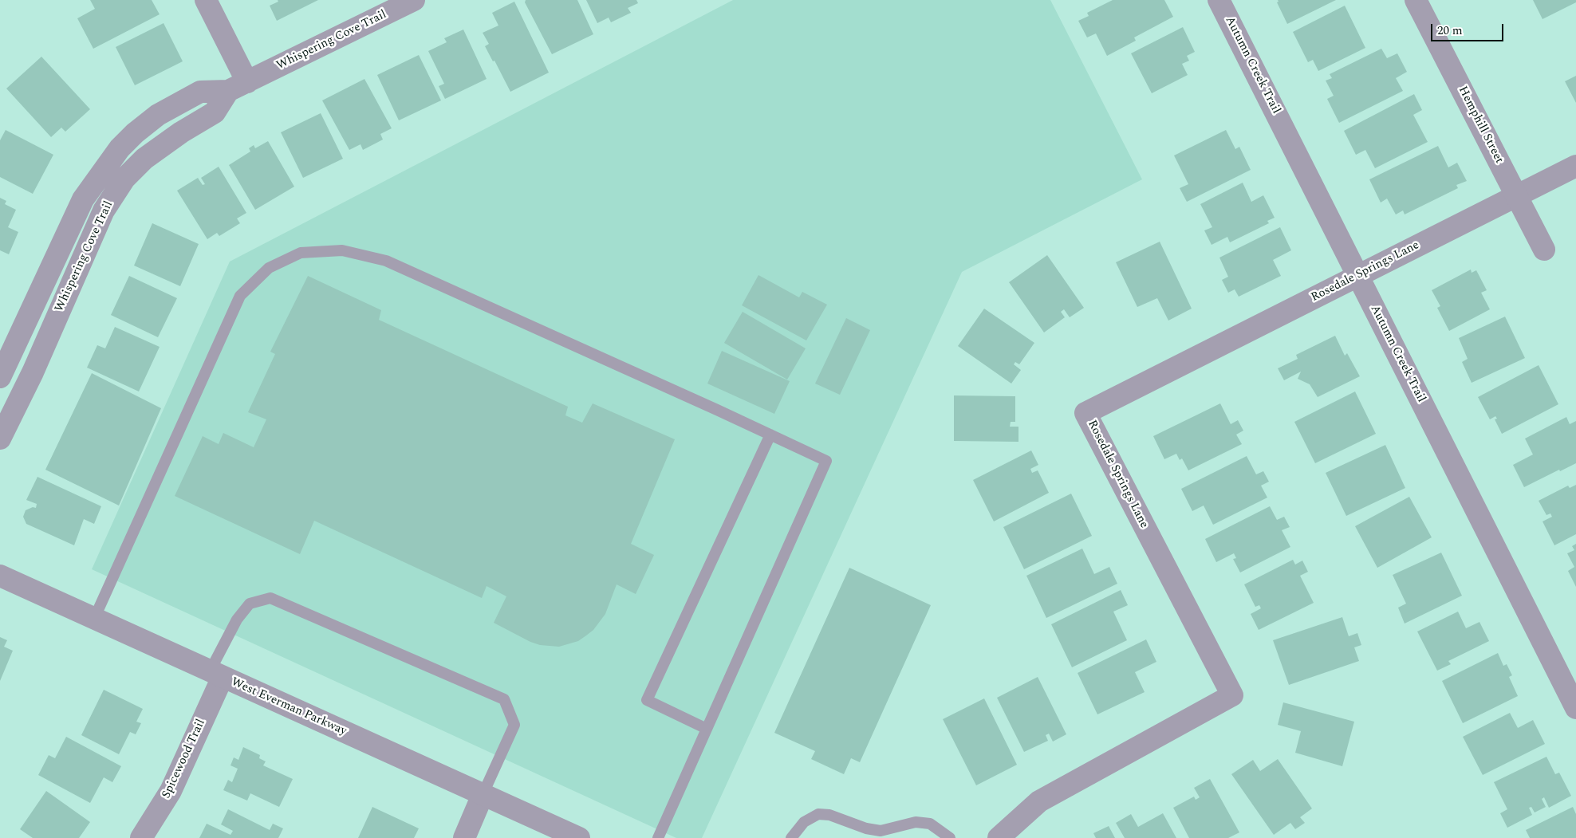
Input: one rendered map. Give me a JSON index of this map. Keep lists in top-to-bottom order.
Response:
{
  "streets": {
    "street": [
      "Whispering Cove Trail",
      "Autumn Creek Trail",
      "Hemphill Street",
      "Rosedale Springs Lane",
      "West Everman Parkway",
      "Spicewood Trail"
    ]
  },
  "crossings": [
    ["Autumn Creek Trail", "Rosedale Springs Lane"],
    ["Hemphill Street", "Rosedale Springs Lane"],
    ["West Everman Parkway", "Spicewood Trail"]
  ],
  "scale_bar": "20 m"
}
